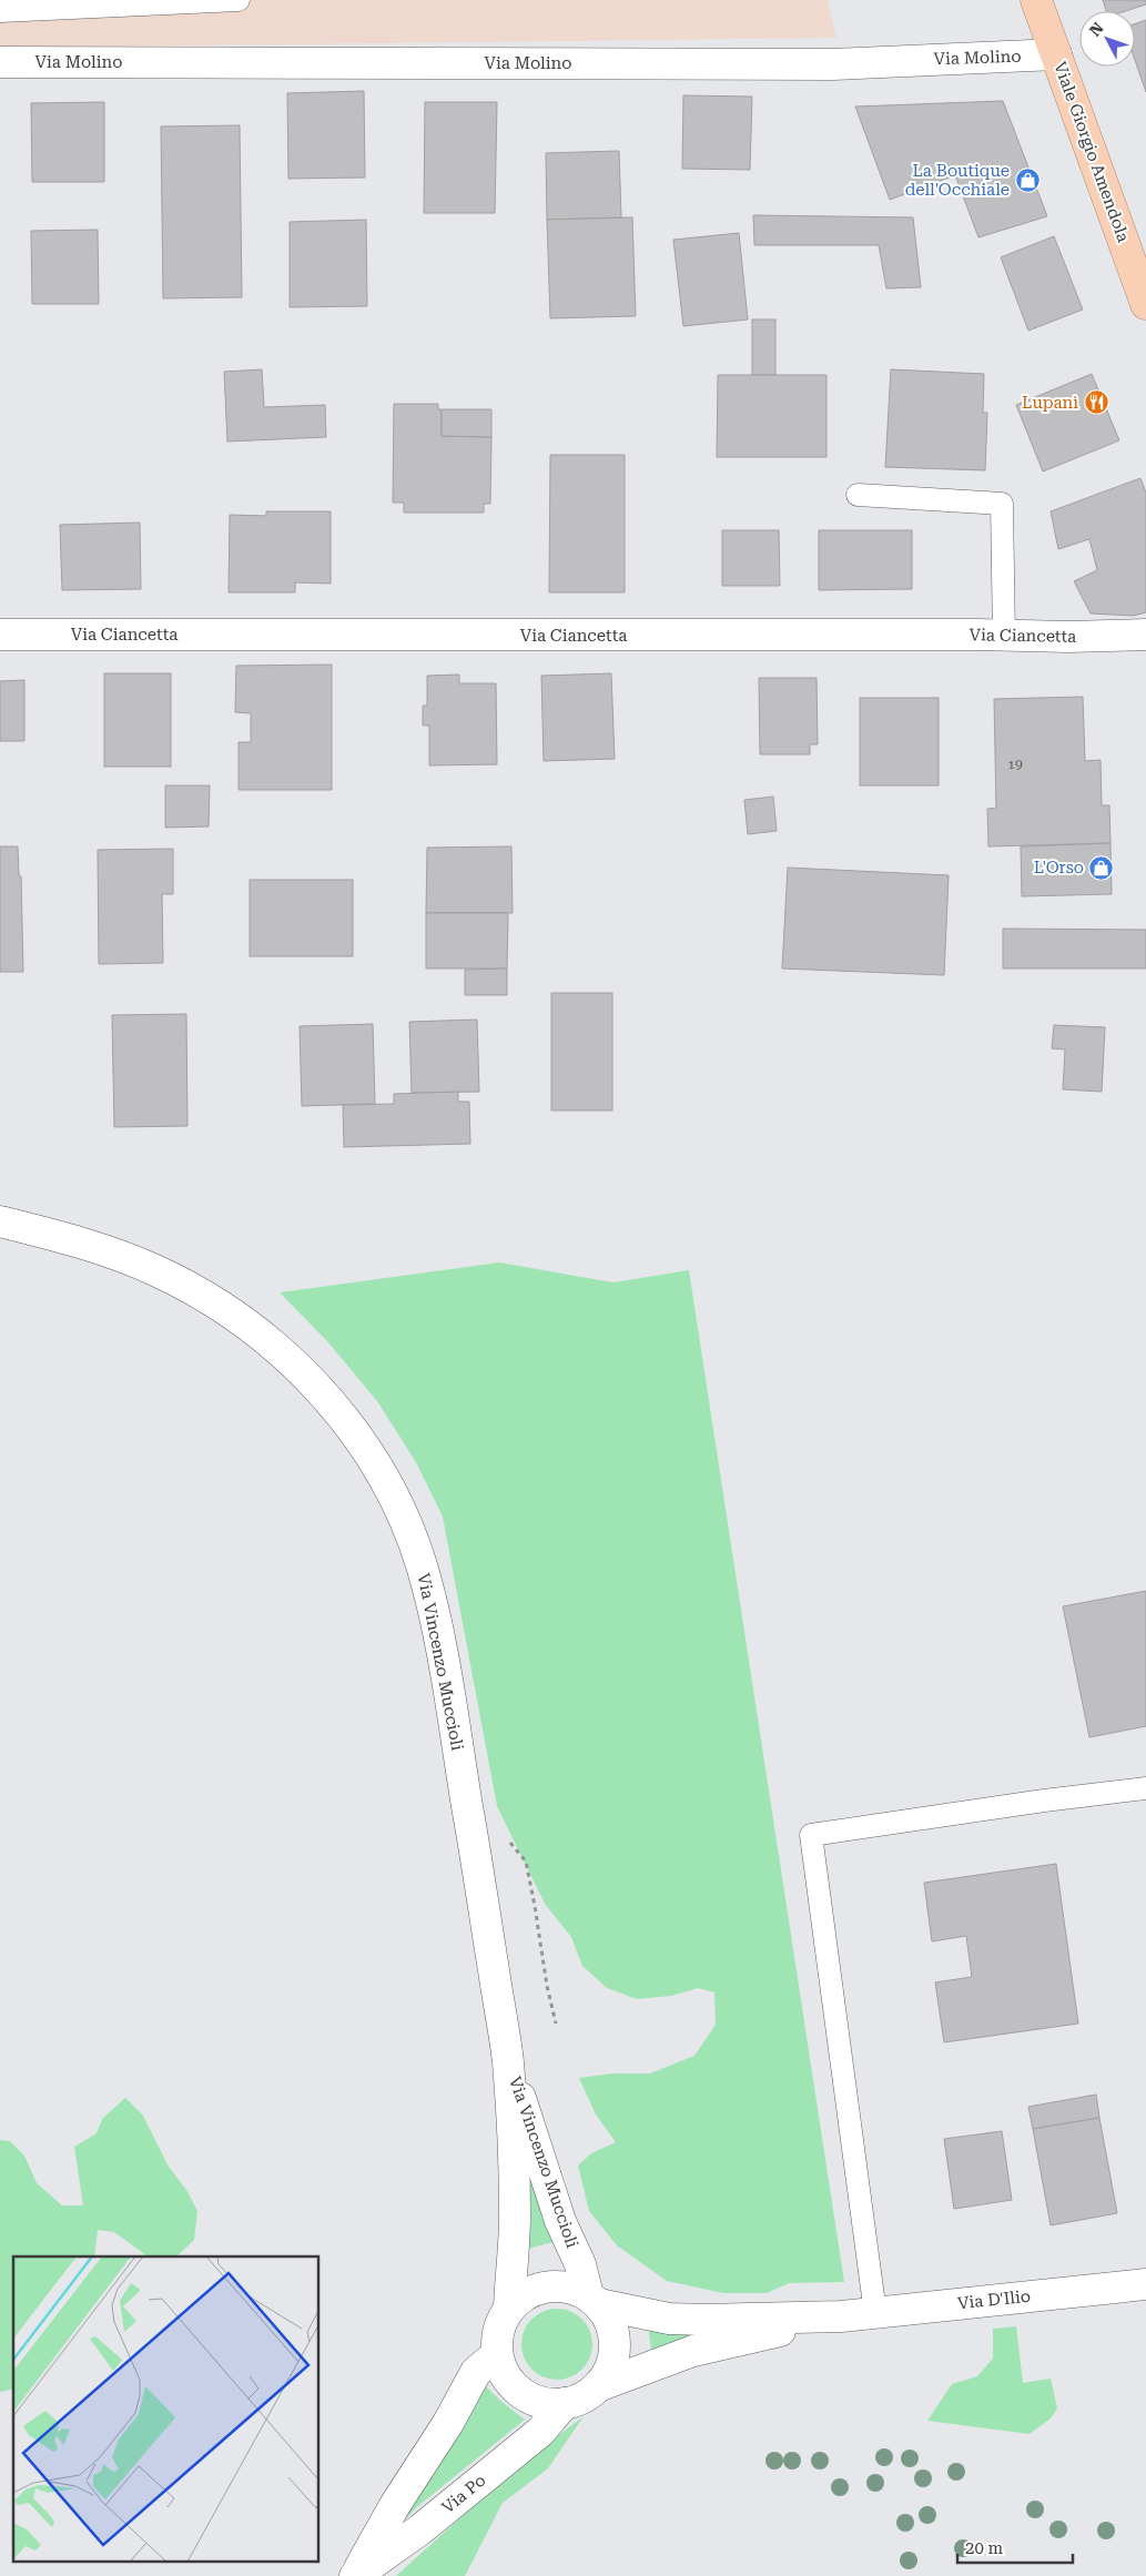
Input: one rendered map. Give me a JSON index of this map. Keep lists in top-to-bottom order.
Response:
{
  "streets": {
    "main road": ["Viale Giorgio Amendola"],
    "street": [
      "Via Molino",
      "Via Ciancetta",
      "Via Vincenzo Muccioli",
      "Via D'Ilio",
      "Via Po"
    ]
  },
  "crossings": [
    ["Via Molino", "Viale Giorgio Amendola"],
    ["Via Vincenzo Muccioli", "Via D'Ilio"],
    ["Via Vincenzo Muccioli", "Via Po"],
    ["Via D'Ilio", "Via Po"]
  ],
  "places": {
    "shop": ["La Boutique dell'Occhiale", "L'Orso"],
    "restaurant": ["Lupanì"]
  },
  "house_numbers": ["19"],
  "scale_bar": "20 m",
  "north": "top left"
}
